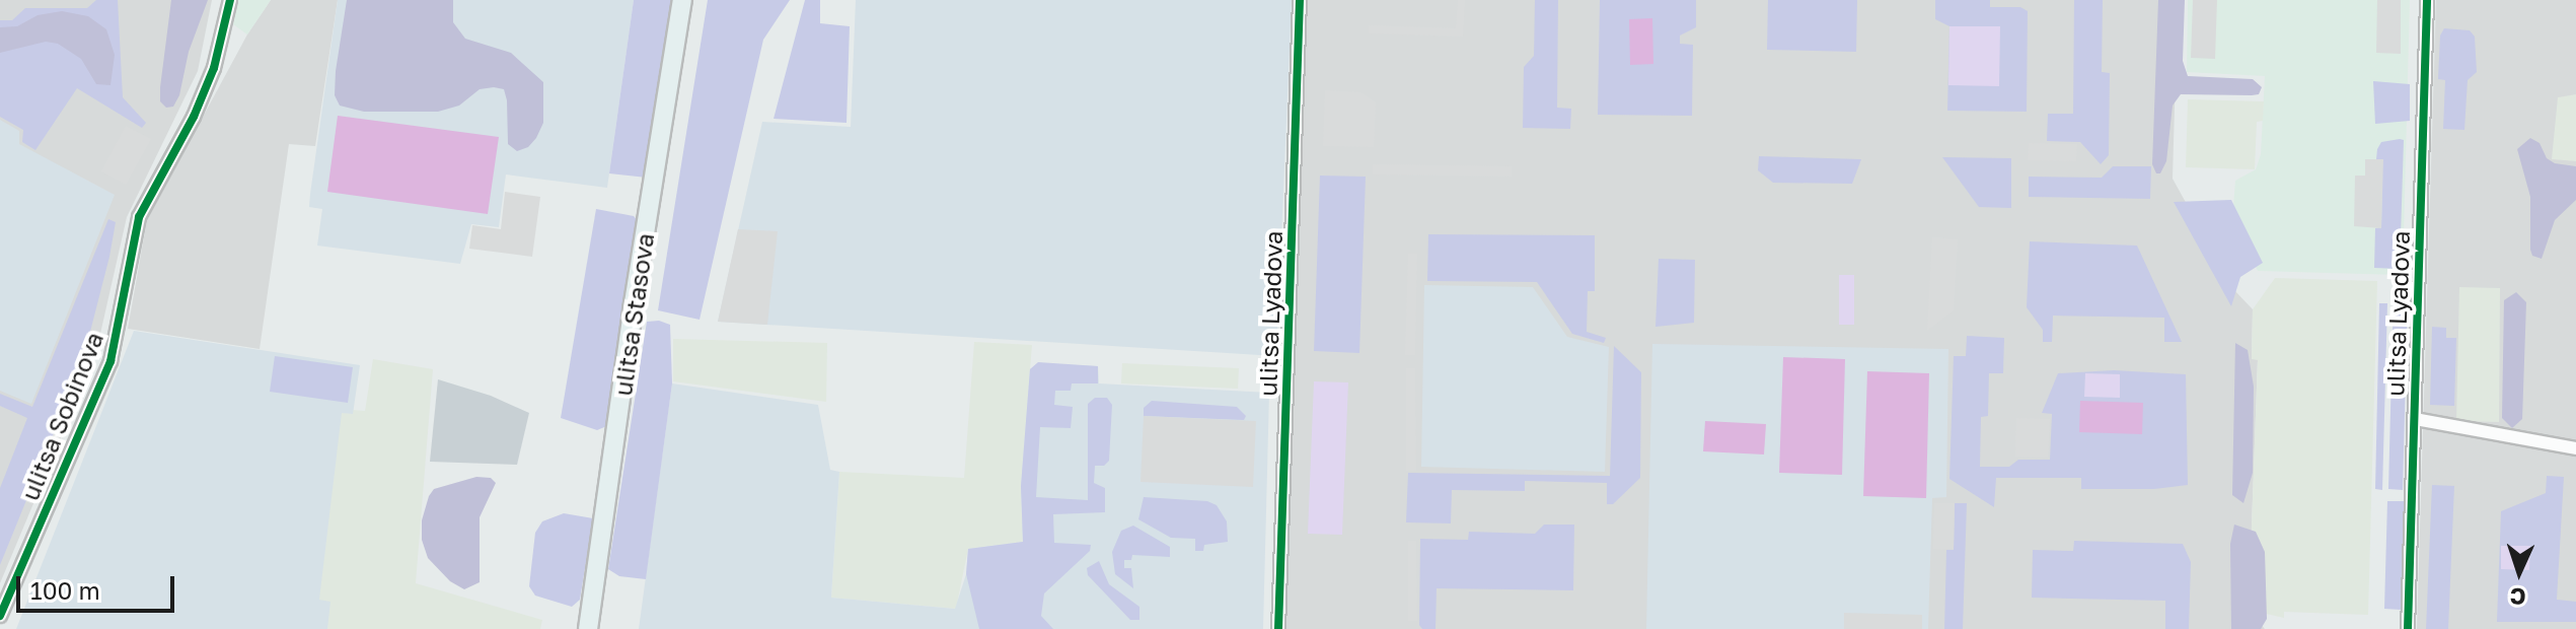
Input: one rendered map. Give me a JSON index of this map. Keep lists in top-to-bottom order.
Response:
{
  "streets": {
    "main road": ["ulitsa Stasova"],
    "street": ["ulitsa Lyadova", "ulitsa Sobinova"]
  },
  "scale_bar": "100 m",
  "north": "bottom"
}
